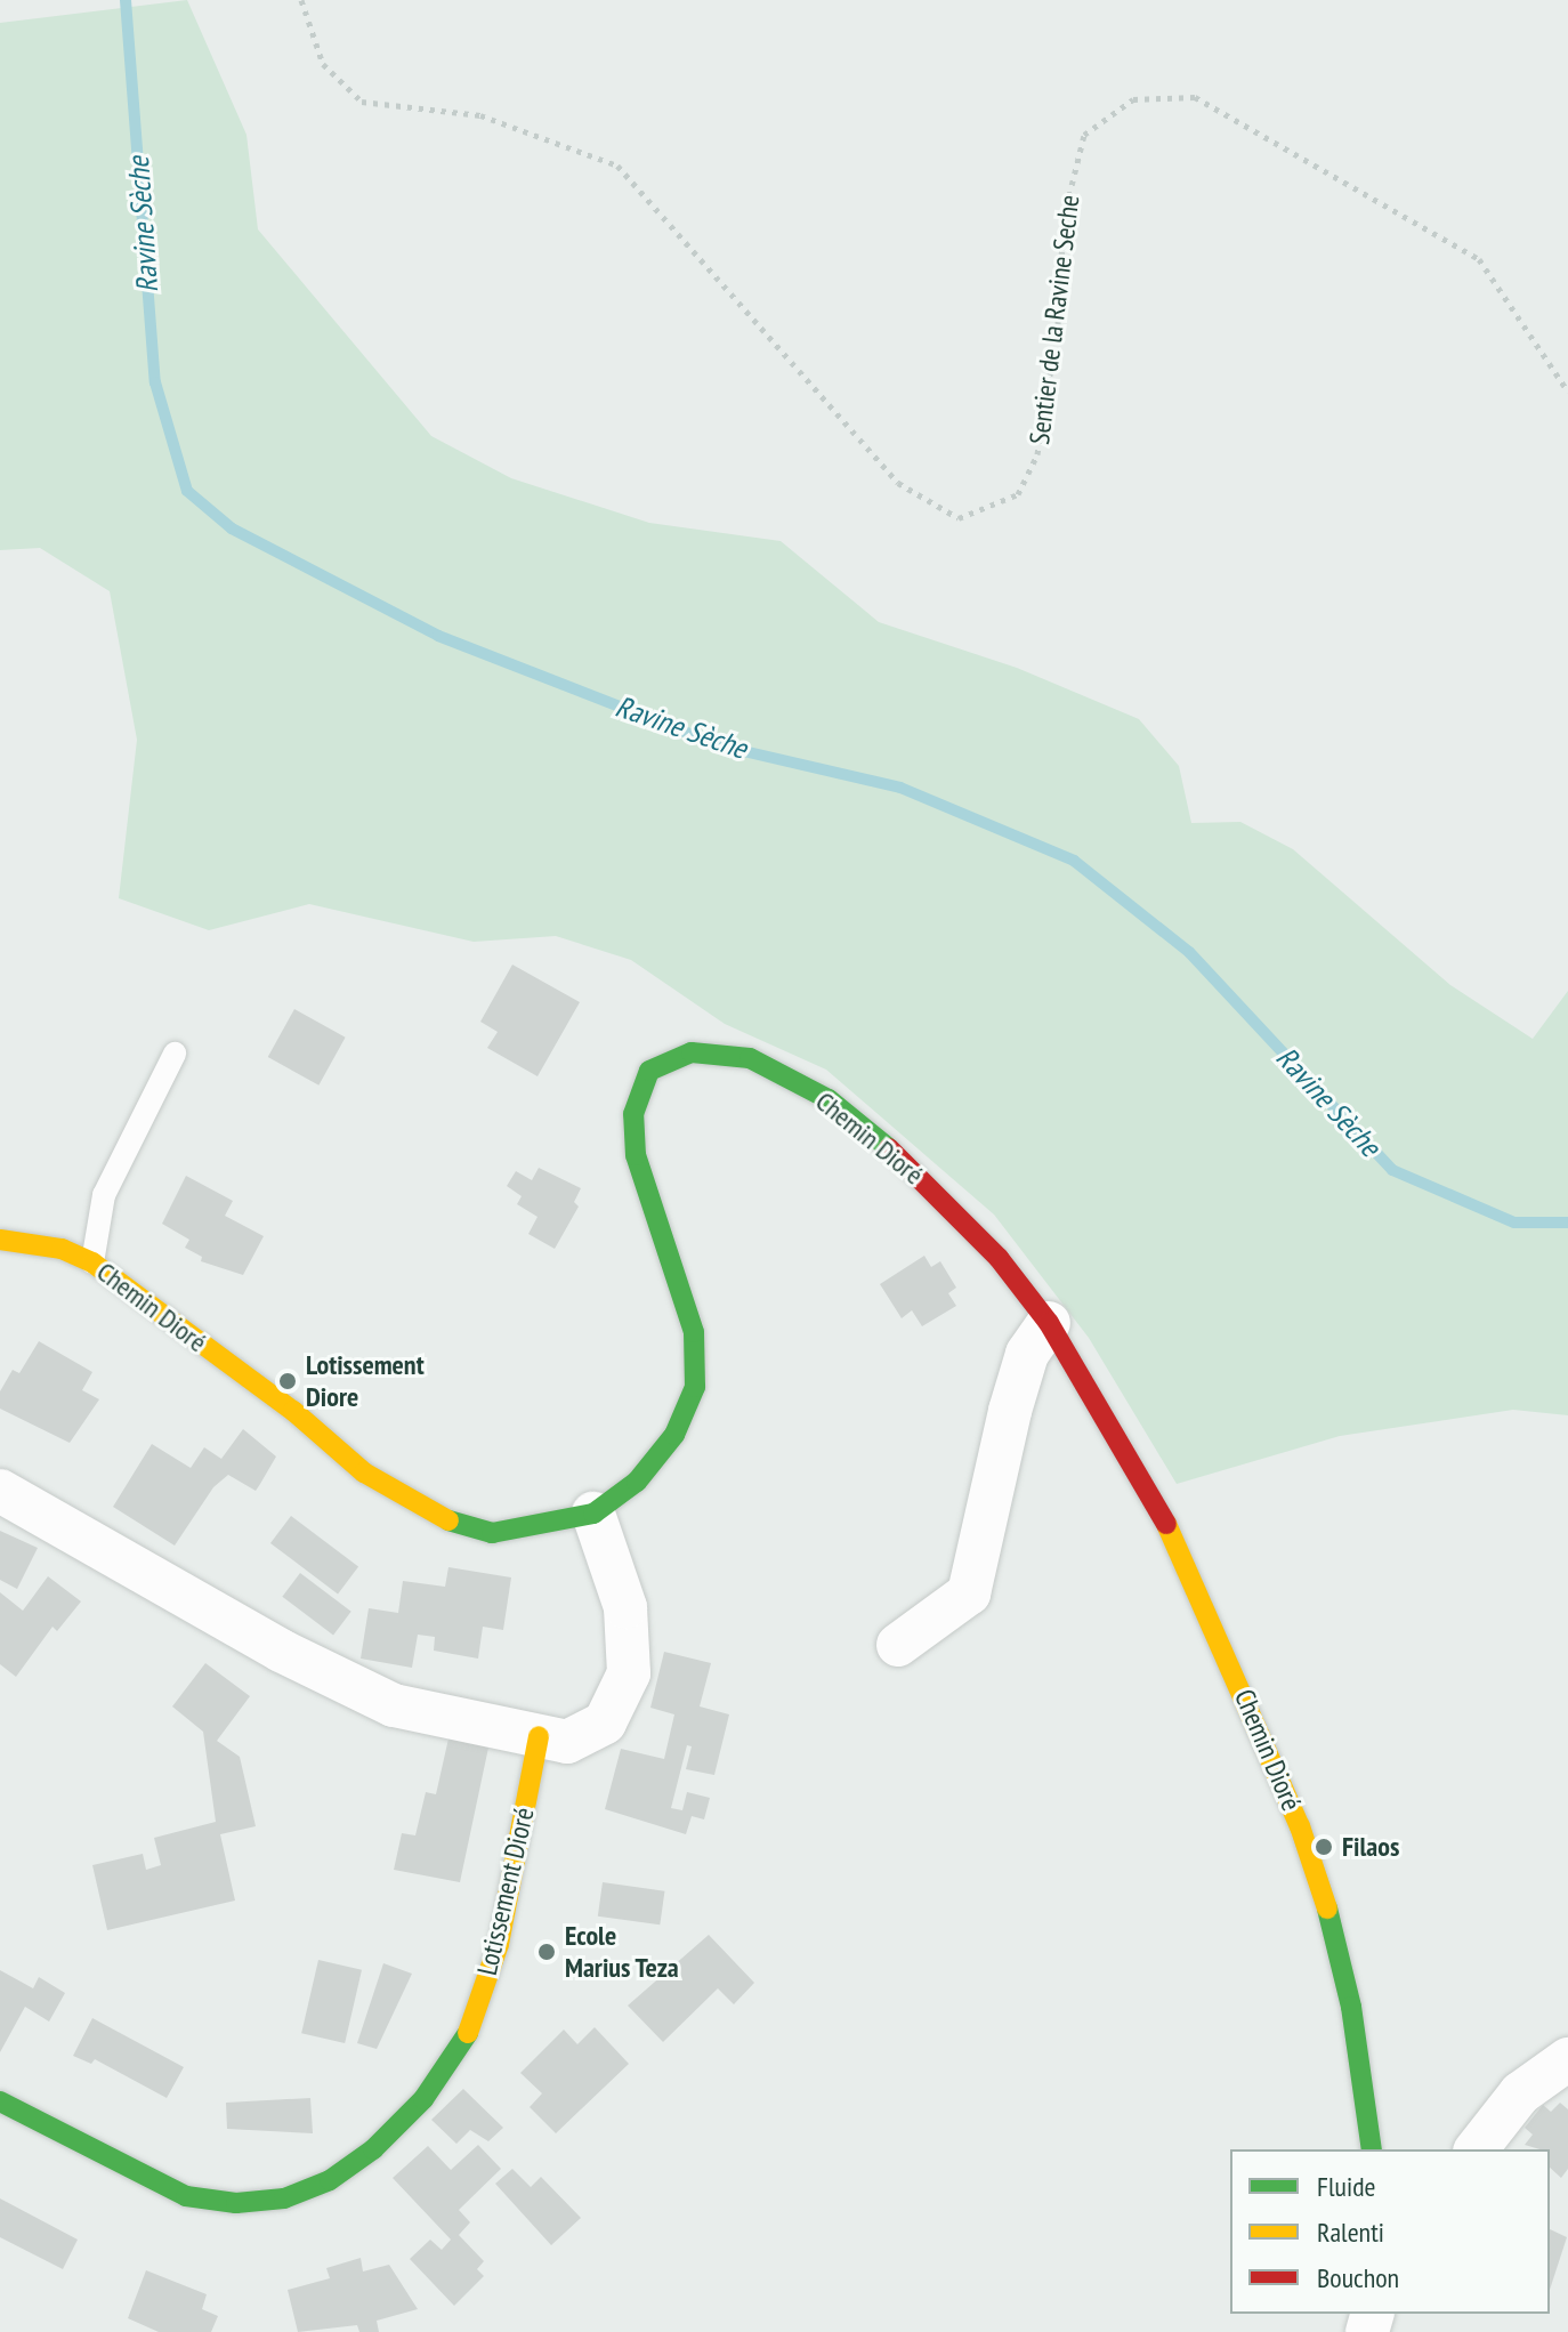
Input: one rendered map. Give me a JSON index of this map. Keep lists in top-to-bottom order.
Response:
{
  "streets": {
    "street": ["Chemin Dioré", "Lotissement Dioré"],
    "path": ["Sentier de la Ravine Seche"]
  },
  "water": ["Ravine Sèche"],
  "places": ["Lotissement Diore", "Filaos", "Ecole Marius Teza"],
  "legend": ["Fluide", "Ralenti", "Bouchon"]
}
